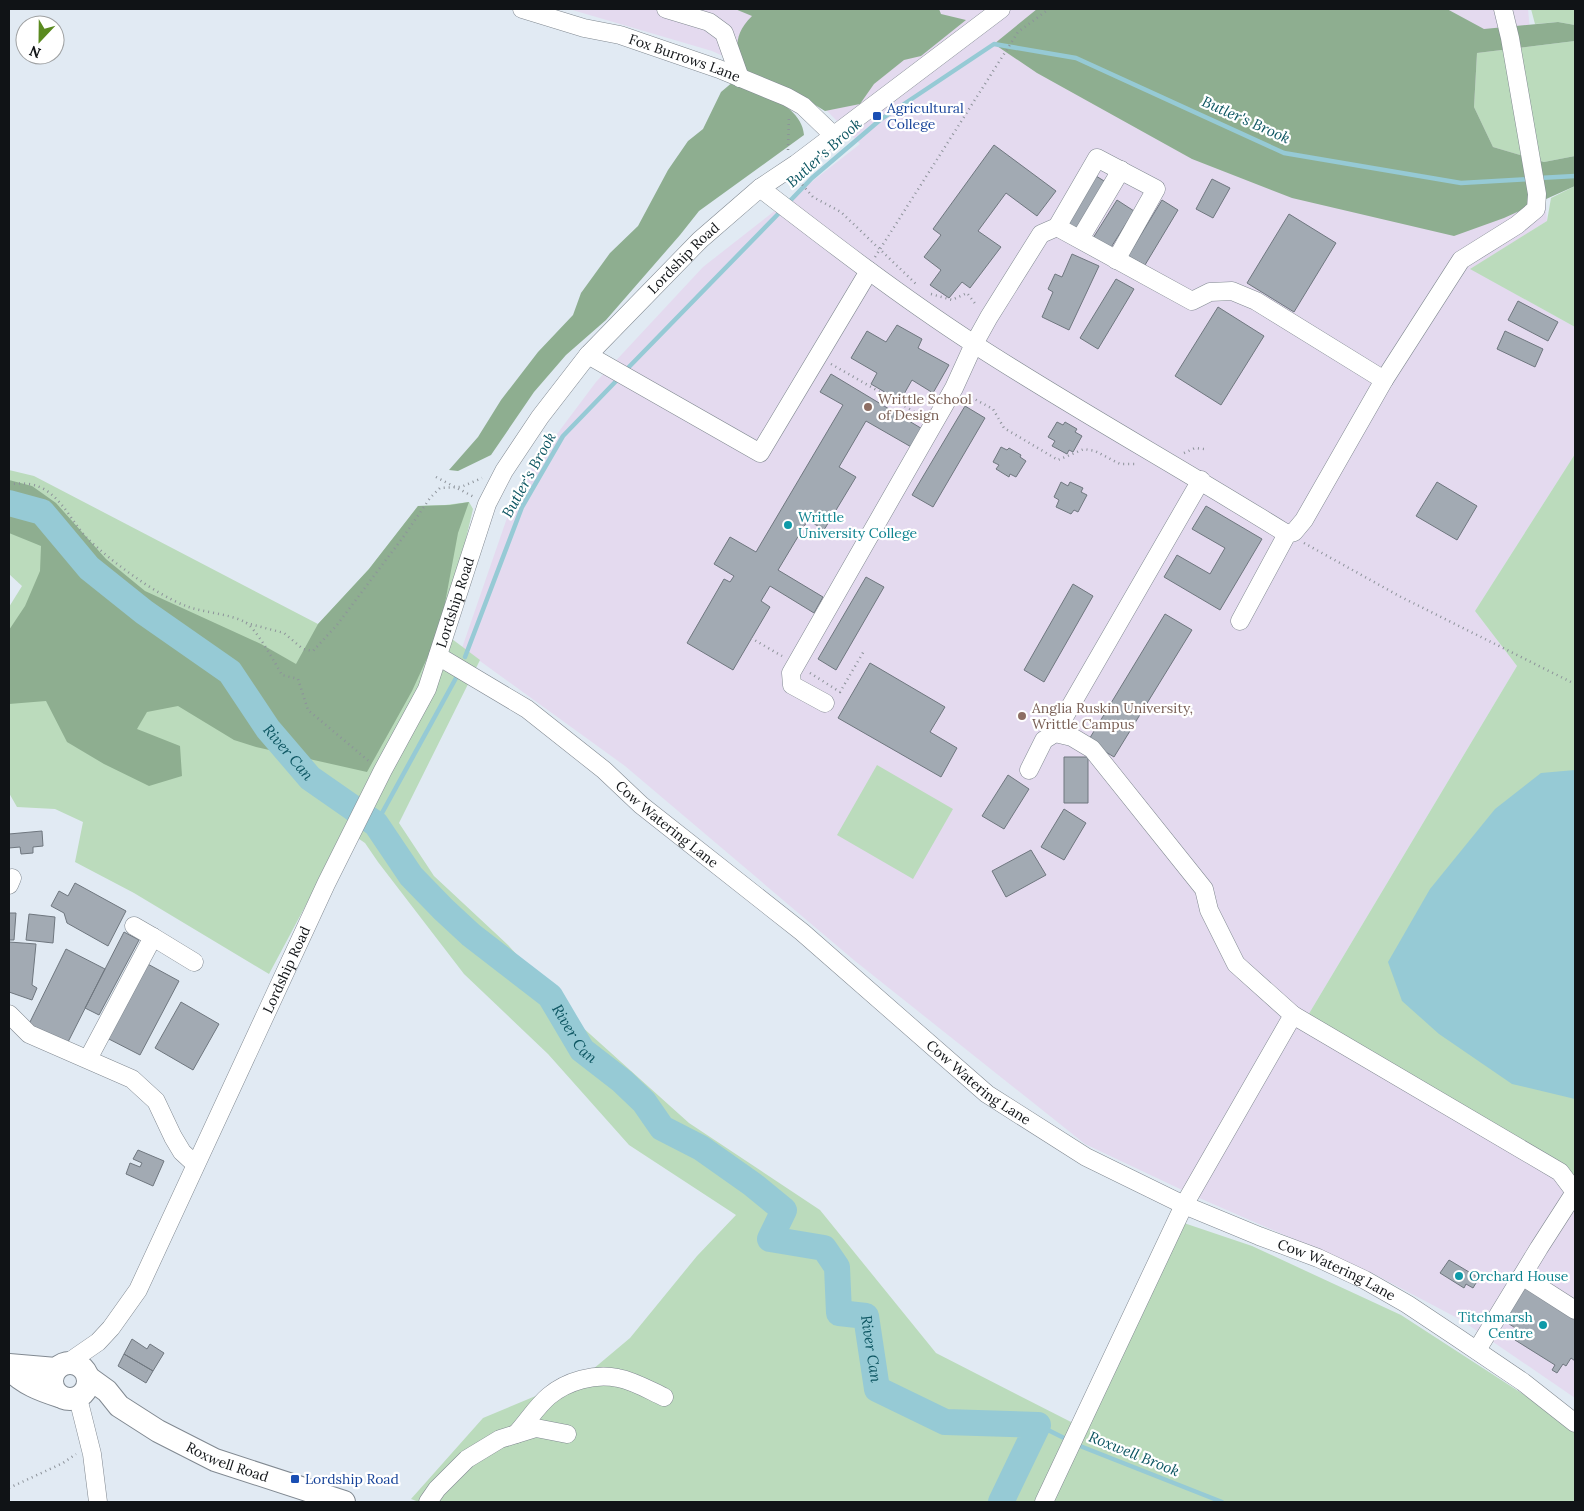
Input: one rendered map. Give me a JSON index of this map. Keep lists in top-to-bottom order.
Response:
{
  "streets": {
    "main road": ["Roxwell Road"],
    "street": ["Fox Burrows Lane", "Lordship Road", "Cow Watering Lane"]
  },
  "crossings": [
    ["Fox Burrows Lane", "Lordship Road"],
    ["Lordship Road", "Cow Watering Lane"],
    ["Lordship Road", "Roxwell Road"]
  ],
  "water": ["Butler's Brook", "River Can", "Roxwell Brook"],
  "places": {
    "transit": ["Agricultural College", "Lordship Road"],
    "other": [
      "Writtle School of Design",
      "Writtle University College",
      "Anglia Ruskin University, Writtle Campus",
      "Orchard House",
      "Titchmarsh Centre"
    ]
  },
  "north": "bottom"
}
